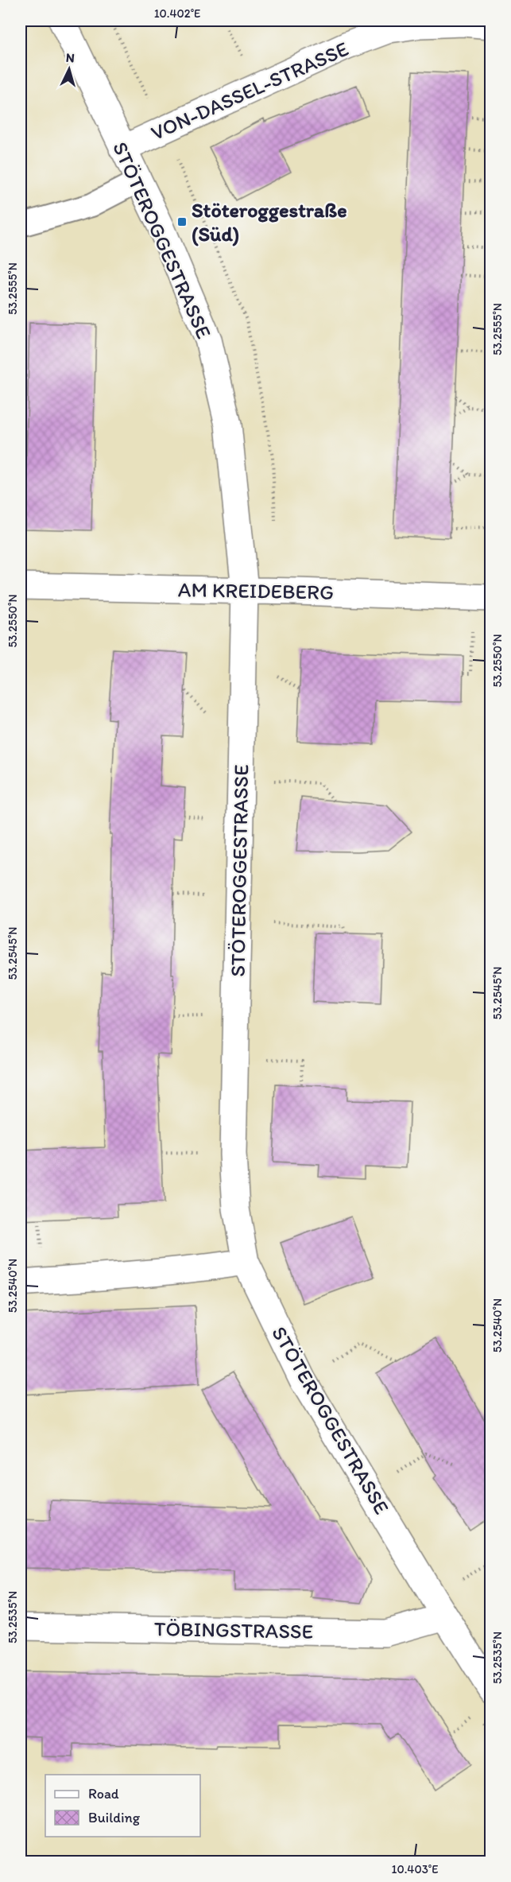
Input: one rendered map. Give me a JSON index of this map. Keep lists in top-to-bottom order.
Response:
{
  "streets": {
    "street": [
      "VON-DASSEL-STRASSE",
      "STÖTEROGGESTRASSE",
      "AM KREIDEBERG",
      "TÖBINGSTRASSE"
    ]
  },
  "crossings": [
    ["VON-DASSEL-STRASSE", "STÖTEROGGESTRASSE"],
    ["STÖTEROGGESTRASSE", "AM KREIDEBERG"],
    ["STÖTEROGGESTRASSE", "TÖBINGSTRASSE"]
  ],
  "places": {
    "transit": ["Stöteroggestraße (Süd)"]
  },
  "legend": ["Road", "Building"],
  "north": "top",
  "coordinates": [
    "10.402°E",
    "53.2555°N",
    "53.2550°N",
    "53.2545°N",
    "53.2540°N",
    "53.2535°N",
    "10.403°E"
  ]
}
